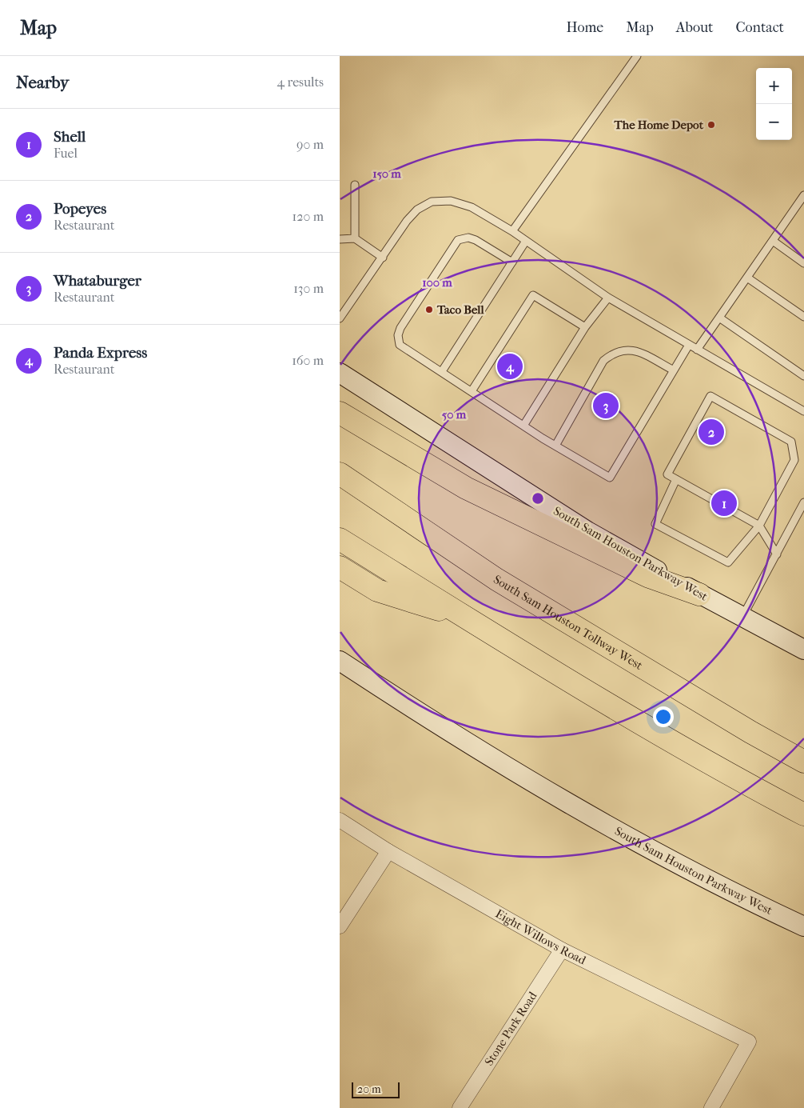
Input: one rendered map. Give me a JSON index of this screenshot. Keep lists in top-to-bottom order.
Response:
{
  "streets": {
    "highway": ["South Sam Houston Tollway West"],
    "main road": ["South Sam Houston Parkway West"],
    "street": ["Eight Willows Road", "Stone Park Road"]
  },
  "crossings": [
    ["Eight Willows Road", "Stone Park Road"]
  ],
  "places": ["The Home Depot", "Taco Bell"],
  "scale_bar": "20 m",
  "page": {
    "header": "Map",
    "nav": [
      "Home",
      "Map",
      "About",
      "Contact"
    ],
    "heading": ["Nearby", "4 results"],
    "map_buttons": ["+", "−"],
    "list": [
      {
        "mark": "1",
        "name": "Shell",
        "note": "Fuel",
        "value": "90 m"
      },
      {
        "mark": "2",
        "name": "Popeyes",
        "note": "Restaurant",
        "value": "120 m"
      },
      {
        "mark": "3",
        "name": "Whataburger",
        "note": "Restaurant",
        "value": "130 m"
      },
      {
        "mark": "4",
        "name": "Panda Express",
        "note": "Restaurant",
        "value": "160 m"
      }
    ],
    "pins": [
      "4",
      "3",
      "2",
      "1"
    ],
    "scale": "20 m"
  },
  "rings": ["150 m", "100 m", "50 m"]
}
